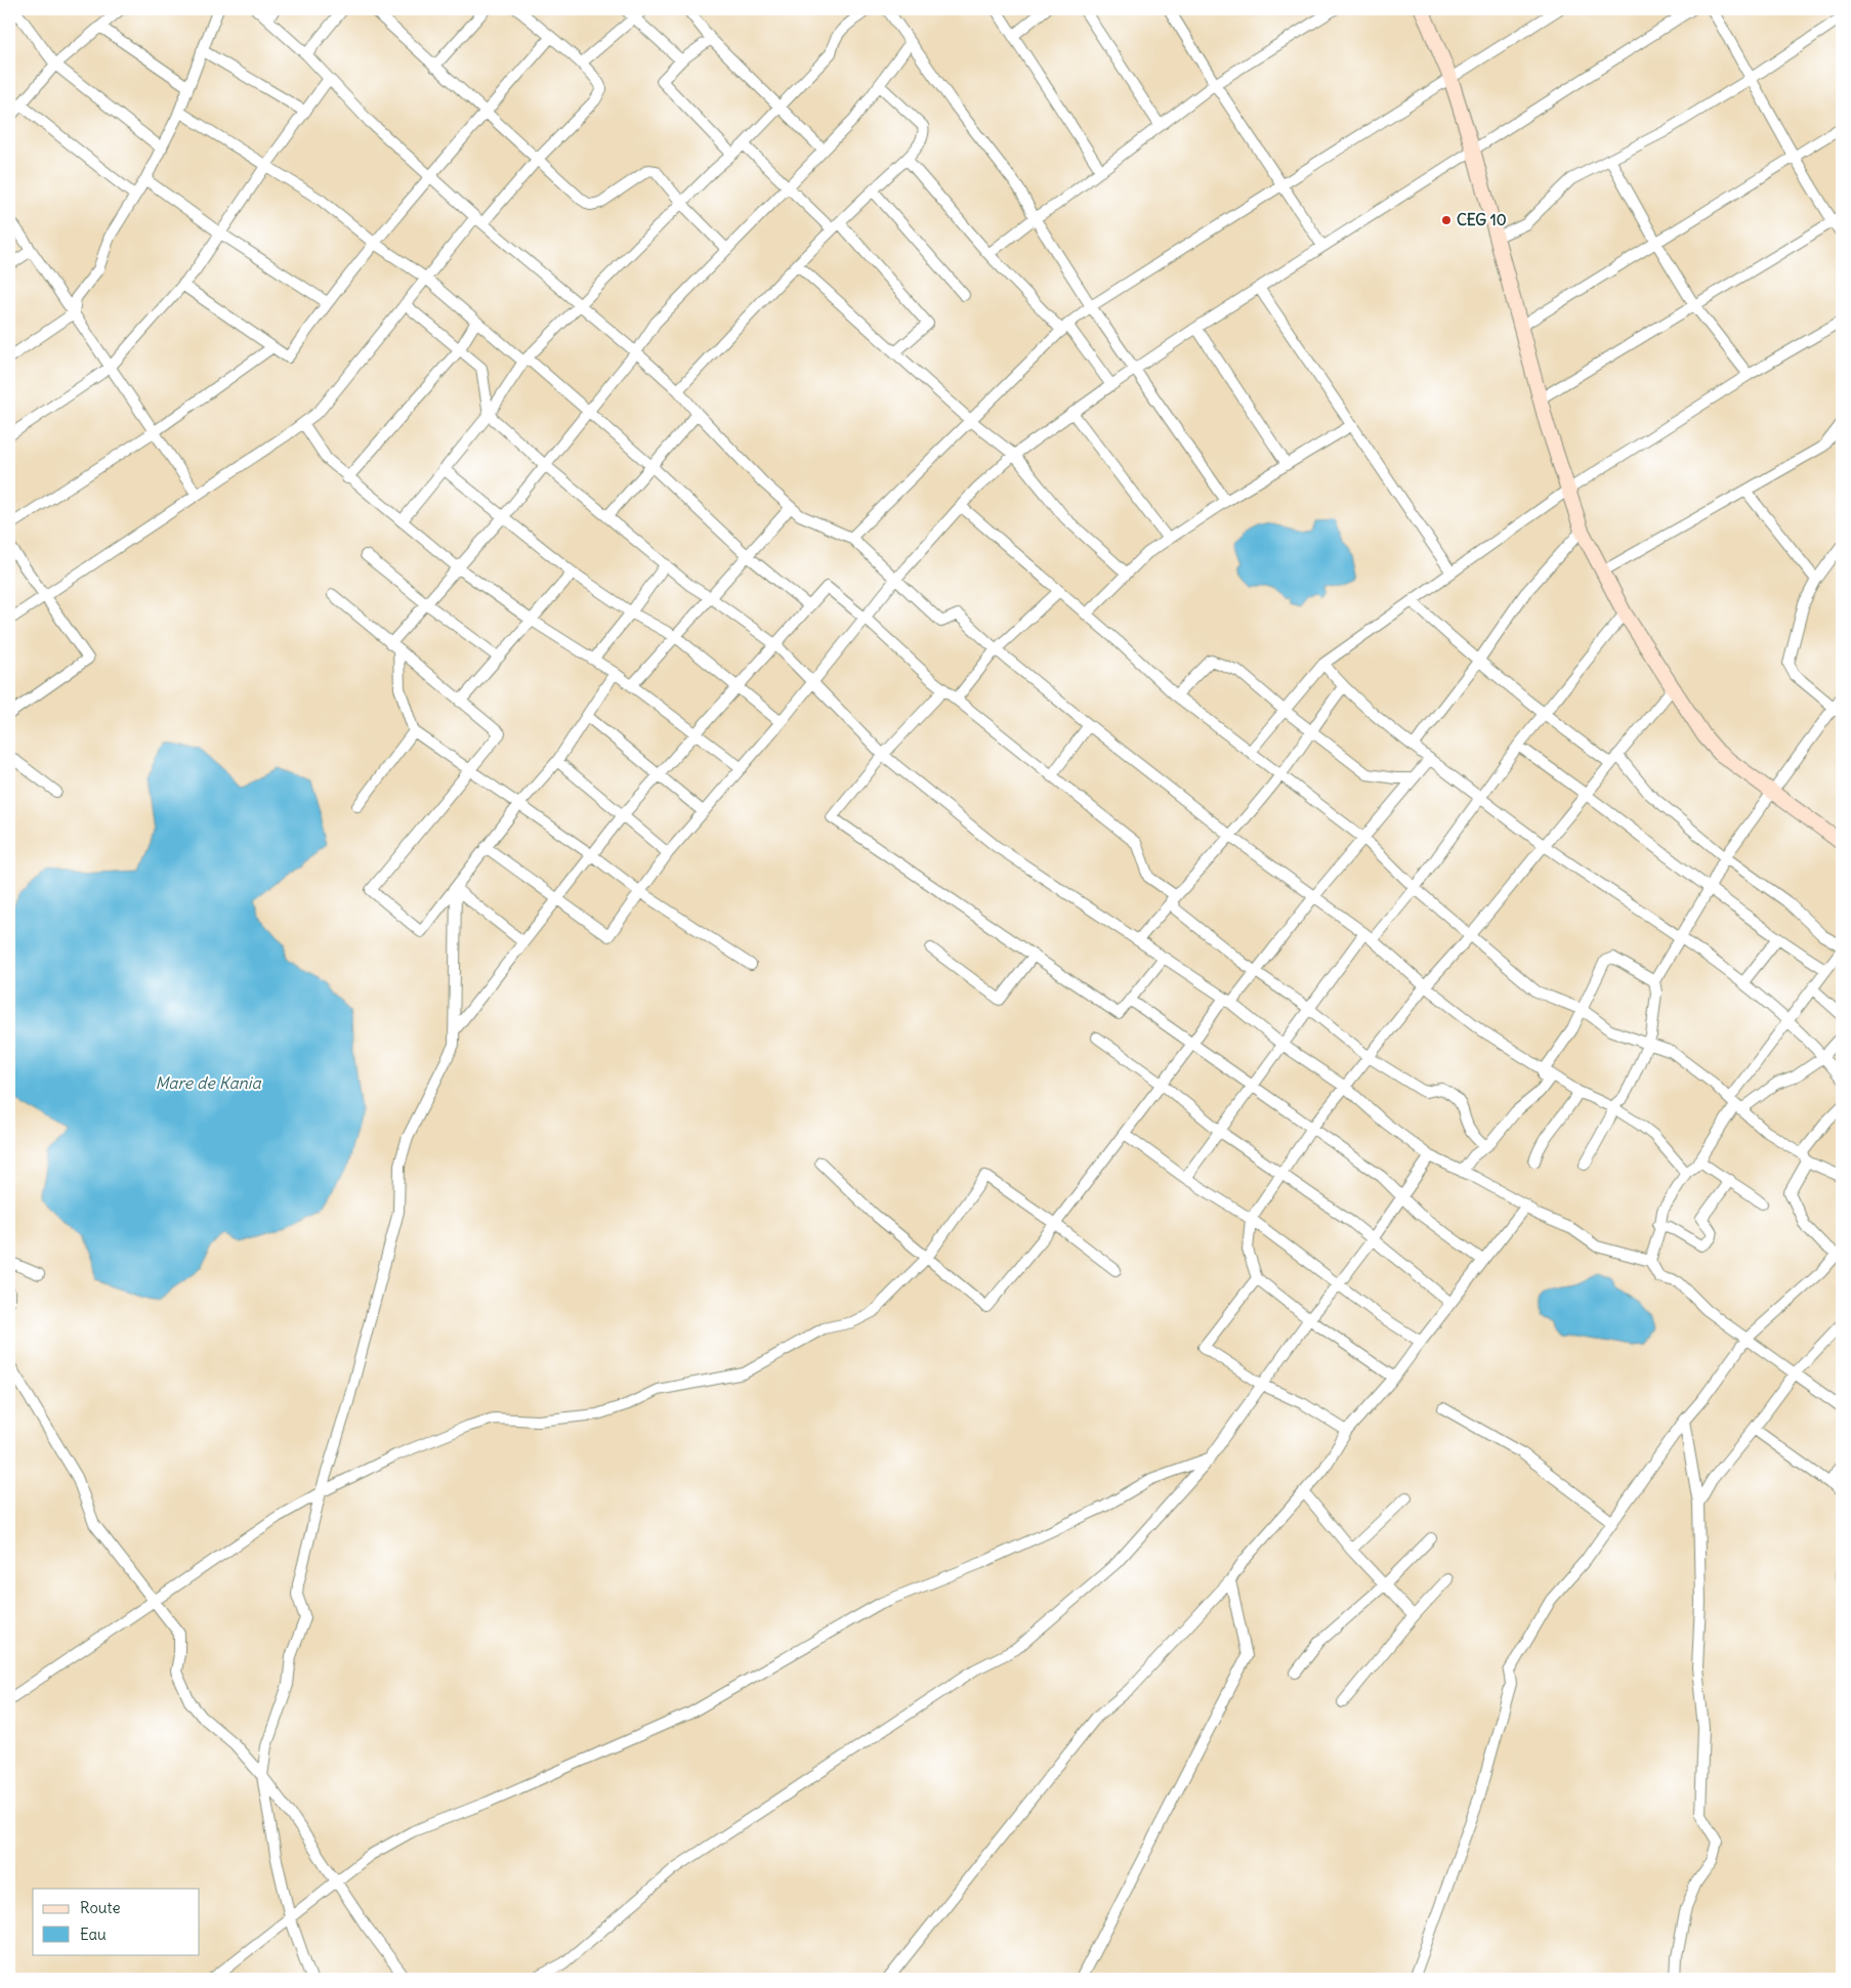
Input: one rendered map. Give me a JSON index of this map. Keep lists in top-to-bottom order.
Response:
{
  "water": ["Mare de Kania"],
  "places": ["CEG 10"],
  "legend": ["Route", "Eau"]
}
